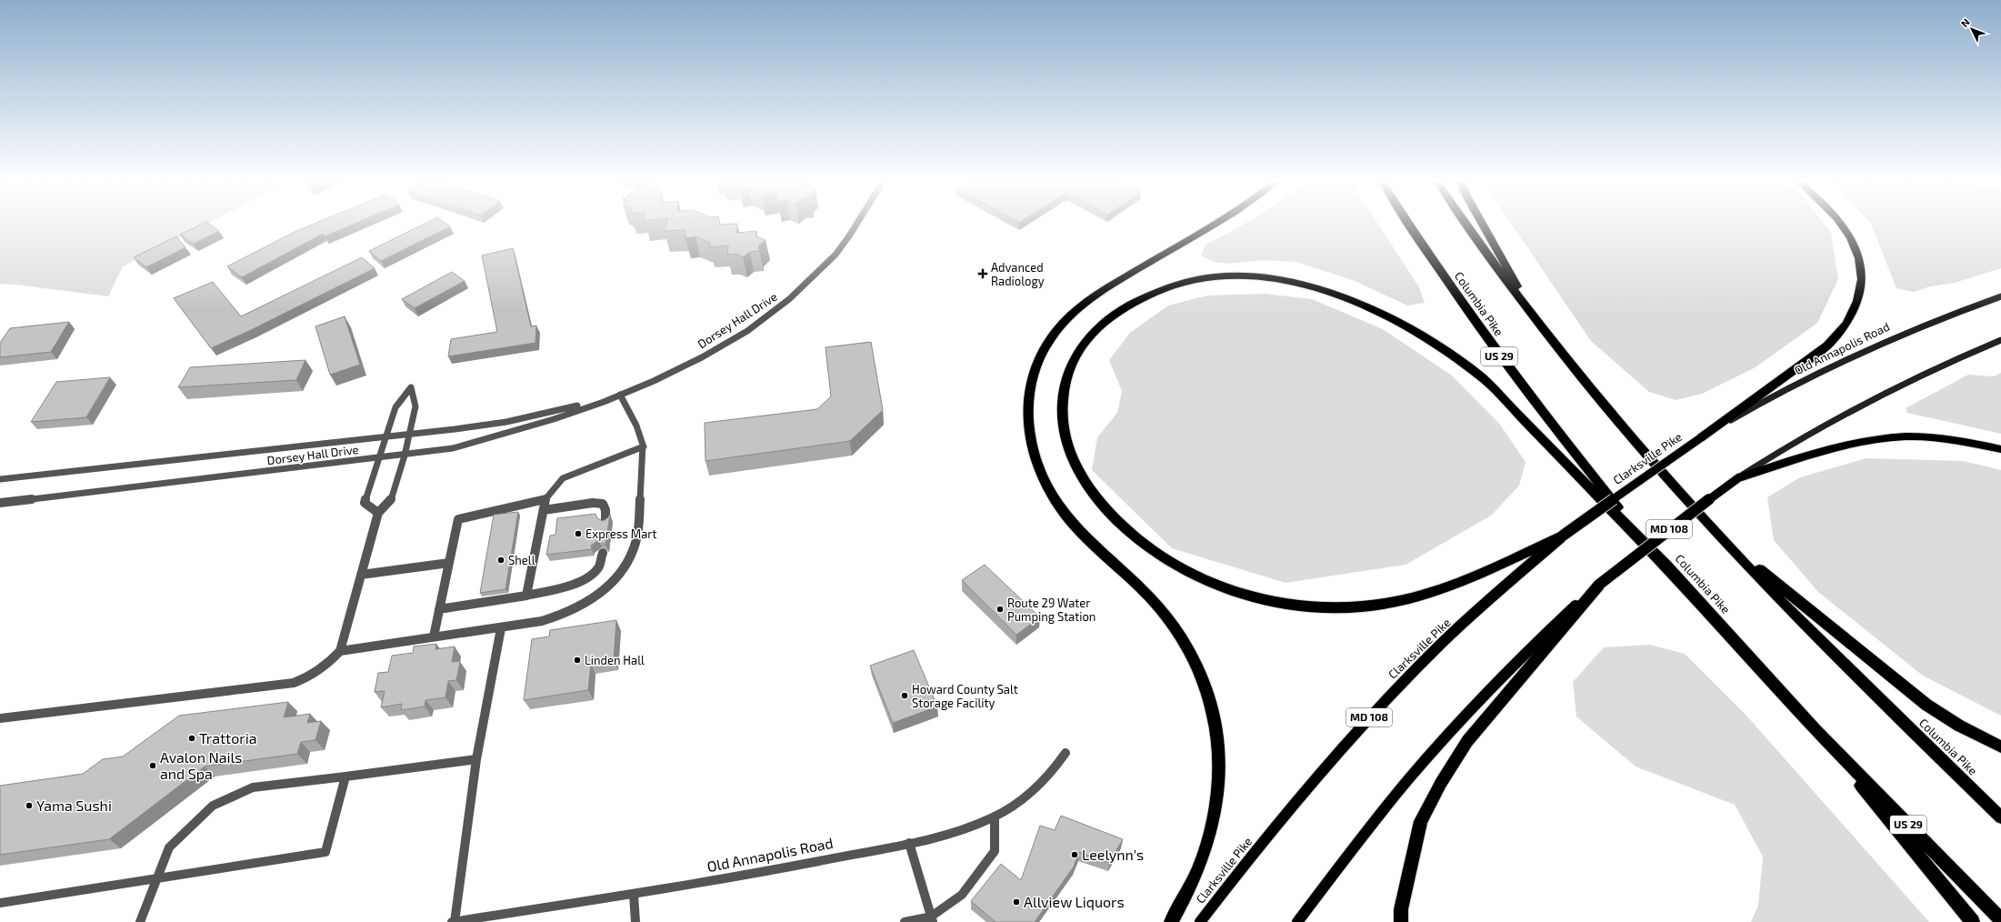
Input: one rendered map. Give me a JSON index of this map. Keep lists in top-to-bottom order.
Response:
{
  "streets": {
    "highway": ["Columbia Pike", "US 29"],
    "main road": ["Old Annapolis Road", "Clarksville Pike", "MD 108"],
    "street": ["Dorsey Hall Drive"]
  },
  "crossings": [
    ["Old Annapolis Road", "Clarksville Pike"]
  ],
  "places": {
    "health": ["Advanced Radiology"],
    "other": [
      "Express Mart",
      "Shell",
      "Route 29 Water Pumping Station",
      "Linden Hall",
      "Howard County Salt Storage Facility",
      "Trattoria",
      "Avalon Nails and Spa",
      "Yama Sushi",
      "Leelynn's",
      "Allview Liquors"
    ]
  },
  "north": "top left"
}
